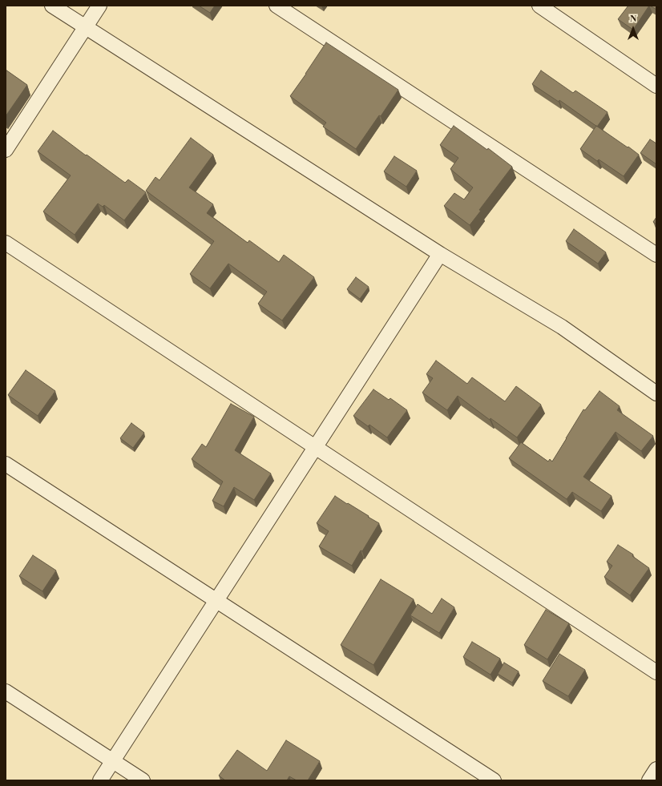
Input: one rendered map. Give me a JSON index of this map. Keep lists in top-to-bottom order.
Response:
{
  "north": "top"
}
